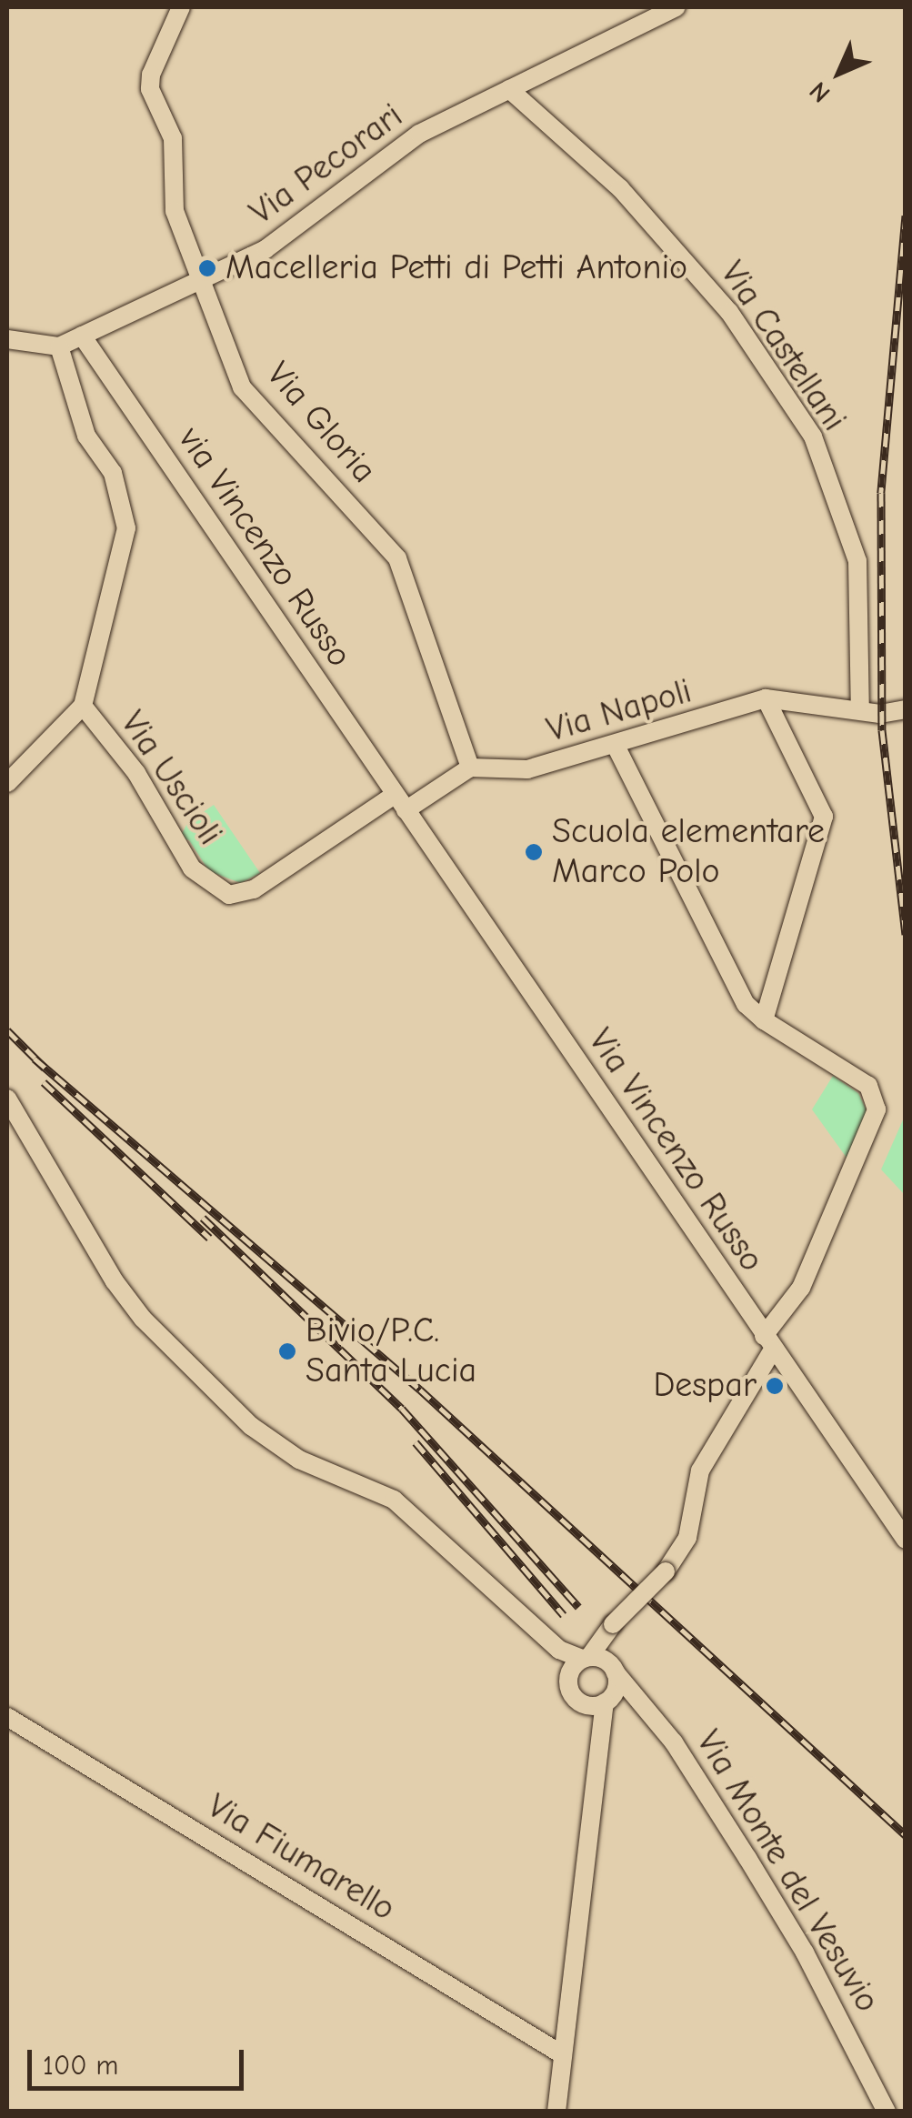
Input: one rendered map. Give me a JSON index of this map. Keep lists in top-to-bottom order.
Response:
{
  "streets": {
    "street": [
      "Via Pecorari",
      "Via Castellani",
      "Via Gloria",
      "via Vincenzo Russo",
      "Via Napoli",
      "Via Uscioli",
      "Via Vincenzo Russo",
      "Via Fiumarello",
      "Via Monte del Vesuvio"
    ]
  },
  "crossings": [
    ["Via Pecorari", "Via Castellani"],
    ["Via Pecorari", "Via Gloria"],
    ["Via Pecorari", "via Vincenzo Russo"],
    ["Via Pecorari", "Via Uscioli"],
    ["Via Castellani", "Via Napoli"],
    ["Via Gloria", "Via Napoli"],
    ["via Vincenzo Russo", "Via Uscioli"],
    ["via Vincenzo Russo", "Via Vincenzo Russo"],
    ["Via Uscioli", "Via Vincenzo Russo"]
  ],
  "places": [
    "Macelleria Petti di Petti Antonio",
    "Scuola elementare Marco Polo",
    "Bivio/P.C. Santa Lucia",
    "Despar"
  ],
  "scale_bar": "100 m",
  "north": "bottom left"
}
